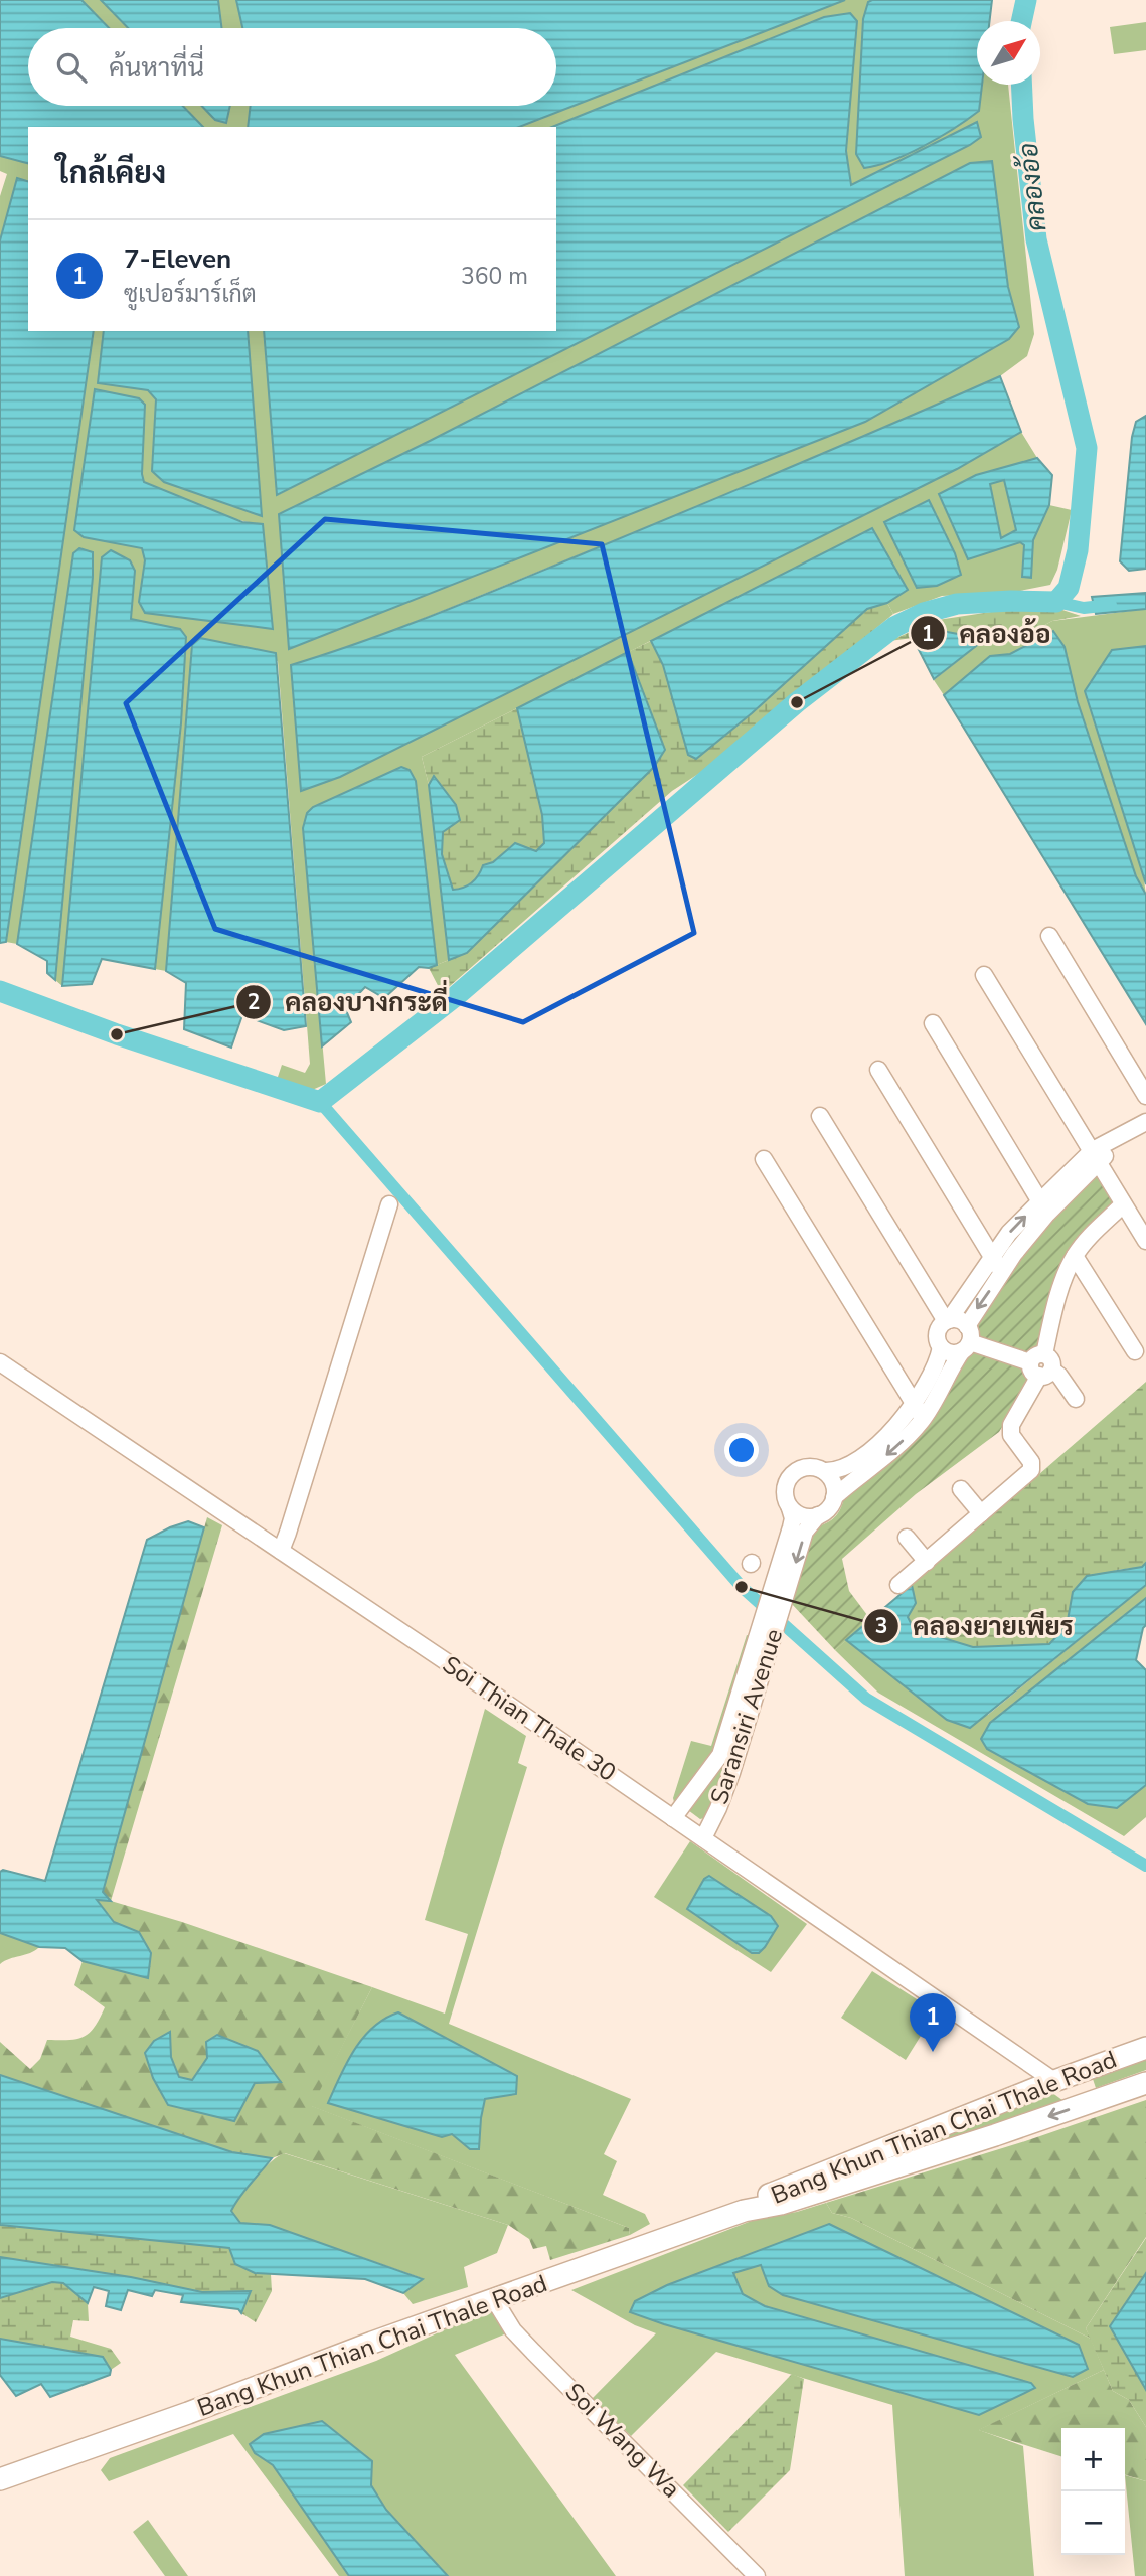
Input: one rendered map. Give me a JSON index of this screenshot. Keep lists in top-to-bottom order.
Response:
{
  "streets": {
    "main road": ["Bang Khun Thian Chai Thale Road"],
    "street": ["Saransiri Avenue", "Soi Thian Thale 30", "Soi Wang Wa"]
  },
  "crossings": [
    ["Saransiri Avenue", "Soi Thian Thale 30"],
    ["Soi Thian Thale 30", "Bang Khun Thian Chai Thale Road"],
    ["Bang Khun Thian Chai Thale Road", "Soi Wang Wa"]
  ],
  "water": ["คลองอ้อ"],
  "places": ["คลองอ้อ", "คลองบางกระดี่", "คลองยายเพียร"],
  "north": "top right",
  "page": {
    "search": "ค้นหาที่นี่",
    "heading": "ใกล้เคียง",
    "list": [
      {
        "mark": "1",
        "name": "7-Eleven",
        "note": "ซูเปอร์มาร์เก็ต",
        "value": "360 m"
      }
    ],
    "pins": "1",
    "map_buttons": ["+", "−"]
  }
}
